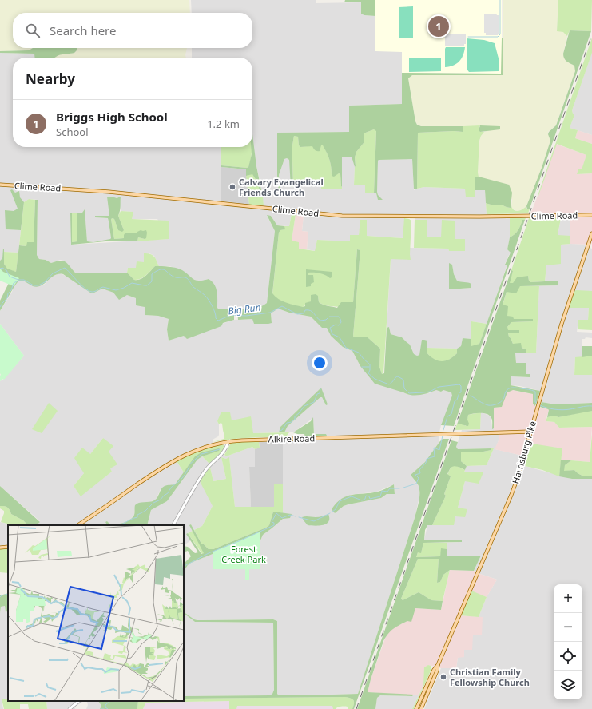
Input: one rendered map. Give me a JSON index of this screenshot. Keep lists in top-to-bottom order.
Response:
{
  "streets": {
    "main road": ["Clime Road", "Alkire Road", "Harrisburg Pike"]
  },
  "crossings": [
    ["Alkire Road", "Harrisburg Pike"]
  ],
  "water": ["Big Run"],
  "parks": ["Forest Creek Park"],
  "places": ["Calvary Evangelical Friends Church", "Christian Family Fellowship Church"],
  "page": {
    "search": "Search here",
    "pins": "1",
    "heading": "Nearby",
    "list": [
      {
        "mark": "1",
        "name": "Briggs High School",
        "note": "School",
        "value": "1.2 km"
      }
    ],
    "map_buttons": ["+", "−"]
  }
}
